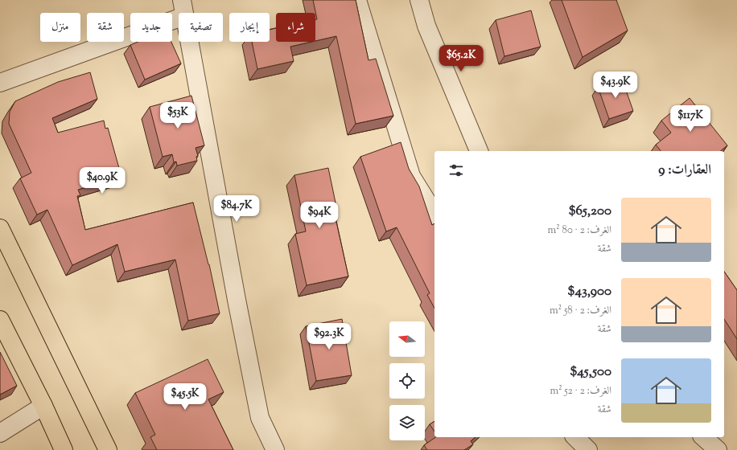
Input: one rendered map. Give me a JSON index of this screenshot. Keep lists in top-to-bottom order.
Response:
{
  "north": "left",
  "page": {
    "chip": [
      "شراء",
      "إيجار",
      "تصفية",
      "جديد",
      "شقة",
      "منزل"
    ],
    "price": [
      "$65.2K",
      "$43.9K",
      "$53K",
      "$117K",
      "$40.9K",
      "$84.7K",
      "$94K",
      "$92.3K",
      "$45.5K"
    ],
    "heading": "العقارات: 9",
    "list": [
      {
        "name": "$65,200",
        "note": "الغرف: 2 · 80 m² · شقة"
      },
      {
        "name": "$43,900",
        "note": "الغرف: 2 · 58 m² · شقة"
      },
      {
        "name": "$45,500",
        "note": "الغرف: 2 · 52 m² · شقة"
      }
    ]
  }
}
